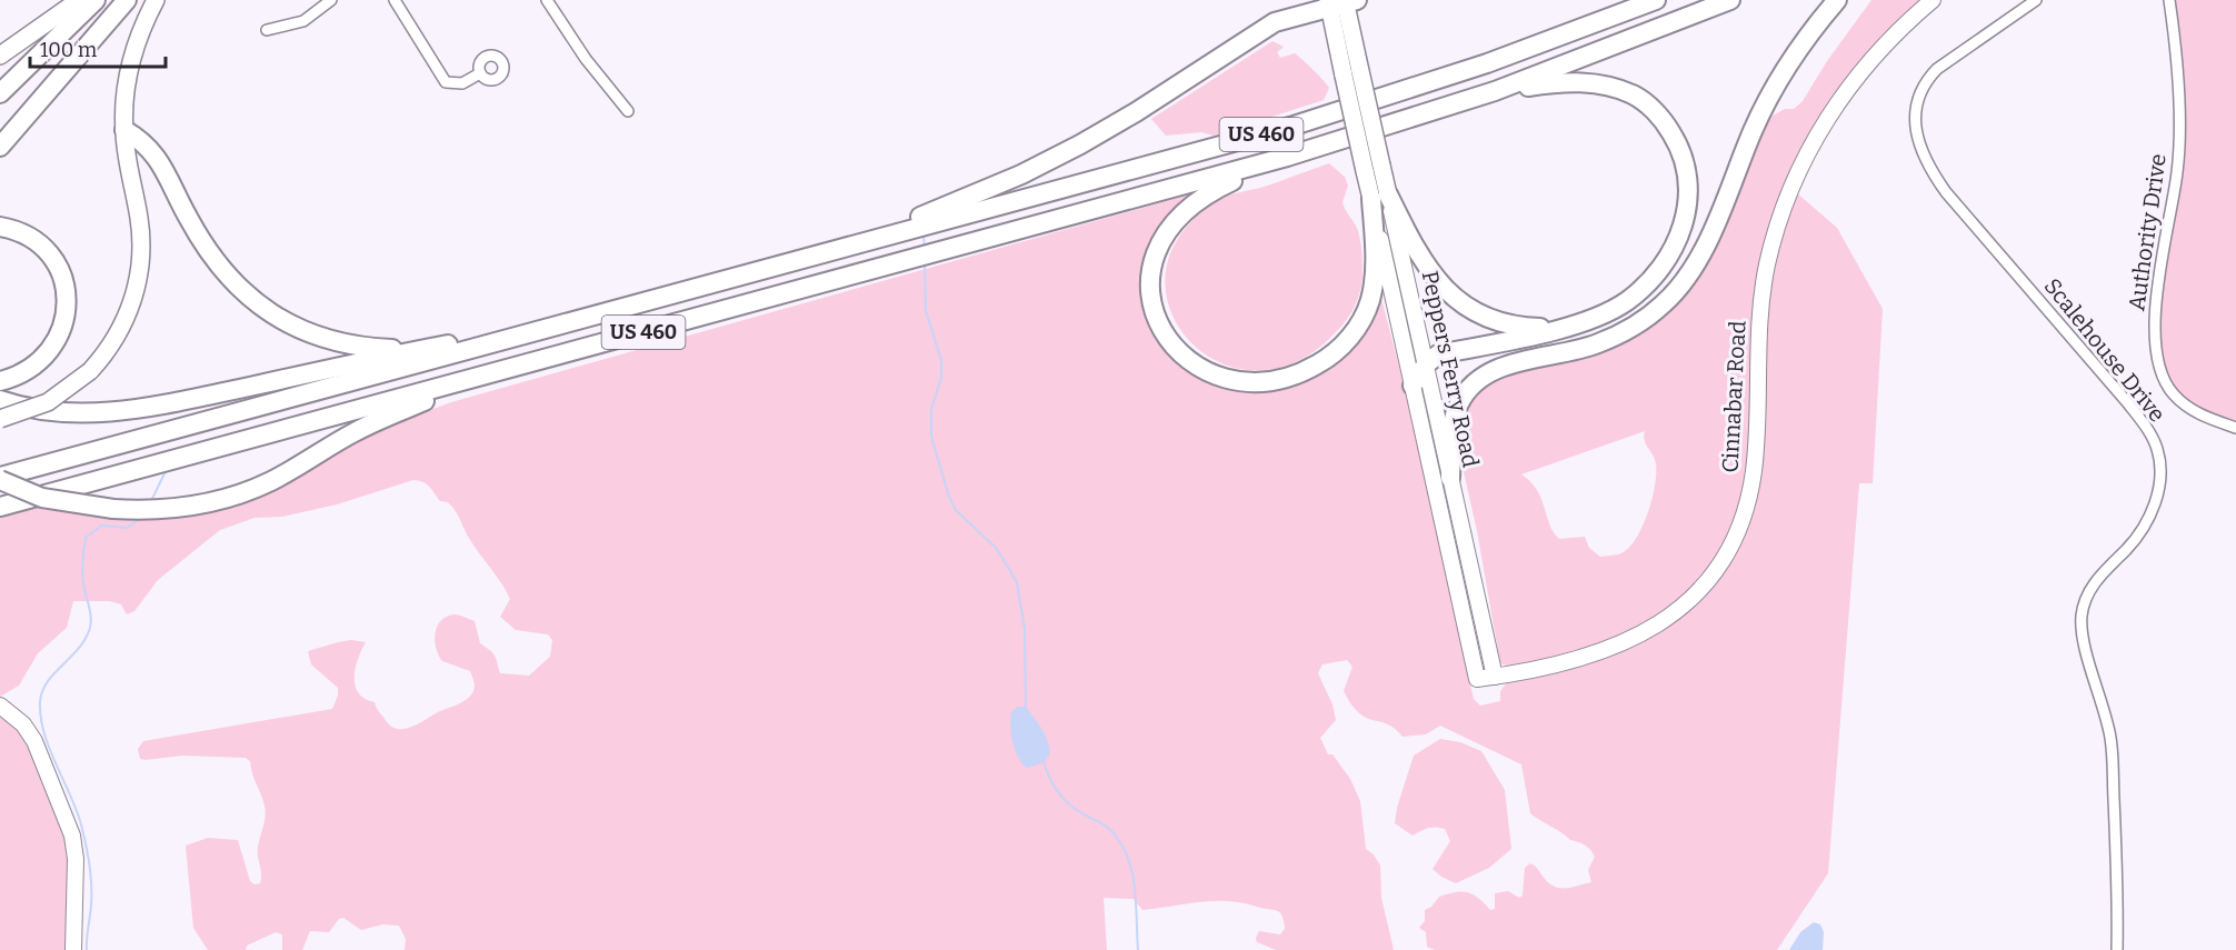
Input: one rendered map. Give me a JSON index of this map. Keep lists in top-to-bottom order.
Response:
{
  "streets": {
    "highway": ["US 460"],
    "main road": ["Peppers Ferry Road"],
    "street": ["Authority Drive", "Scalehouse Drive", "Cinnabar Road"]
  },
  "crossings": [
    ["Peppers Ferry Road", "Cinnabar Road"]
  ],
  "scale_bar": "100 m"
}
